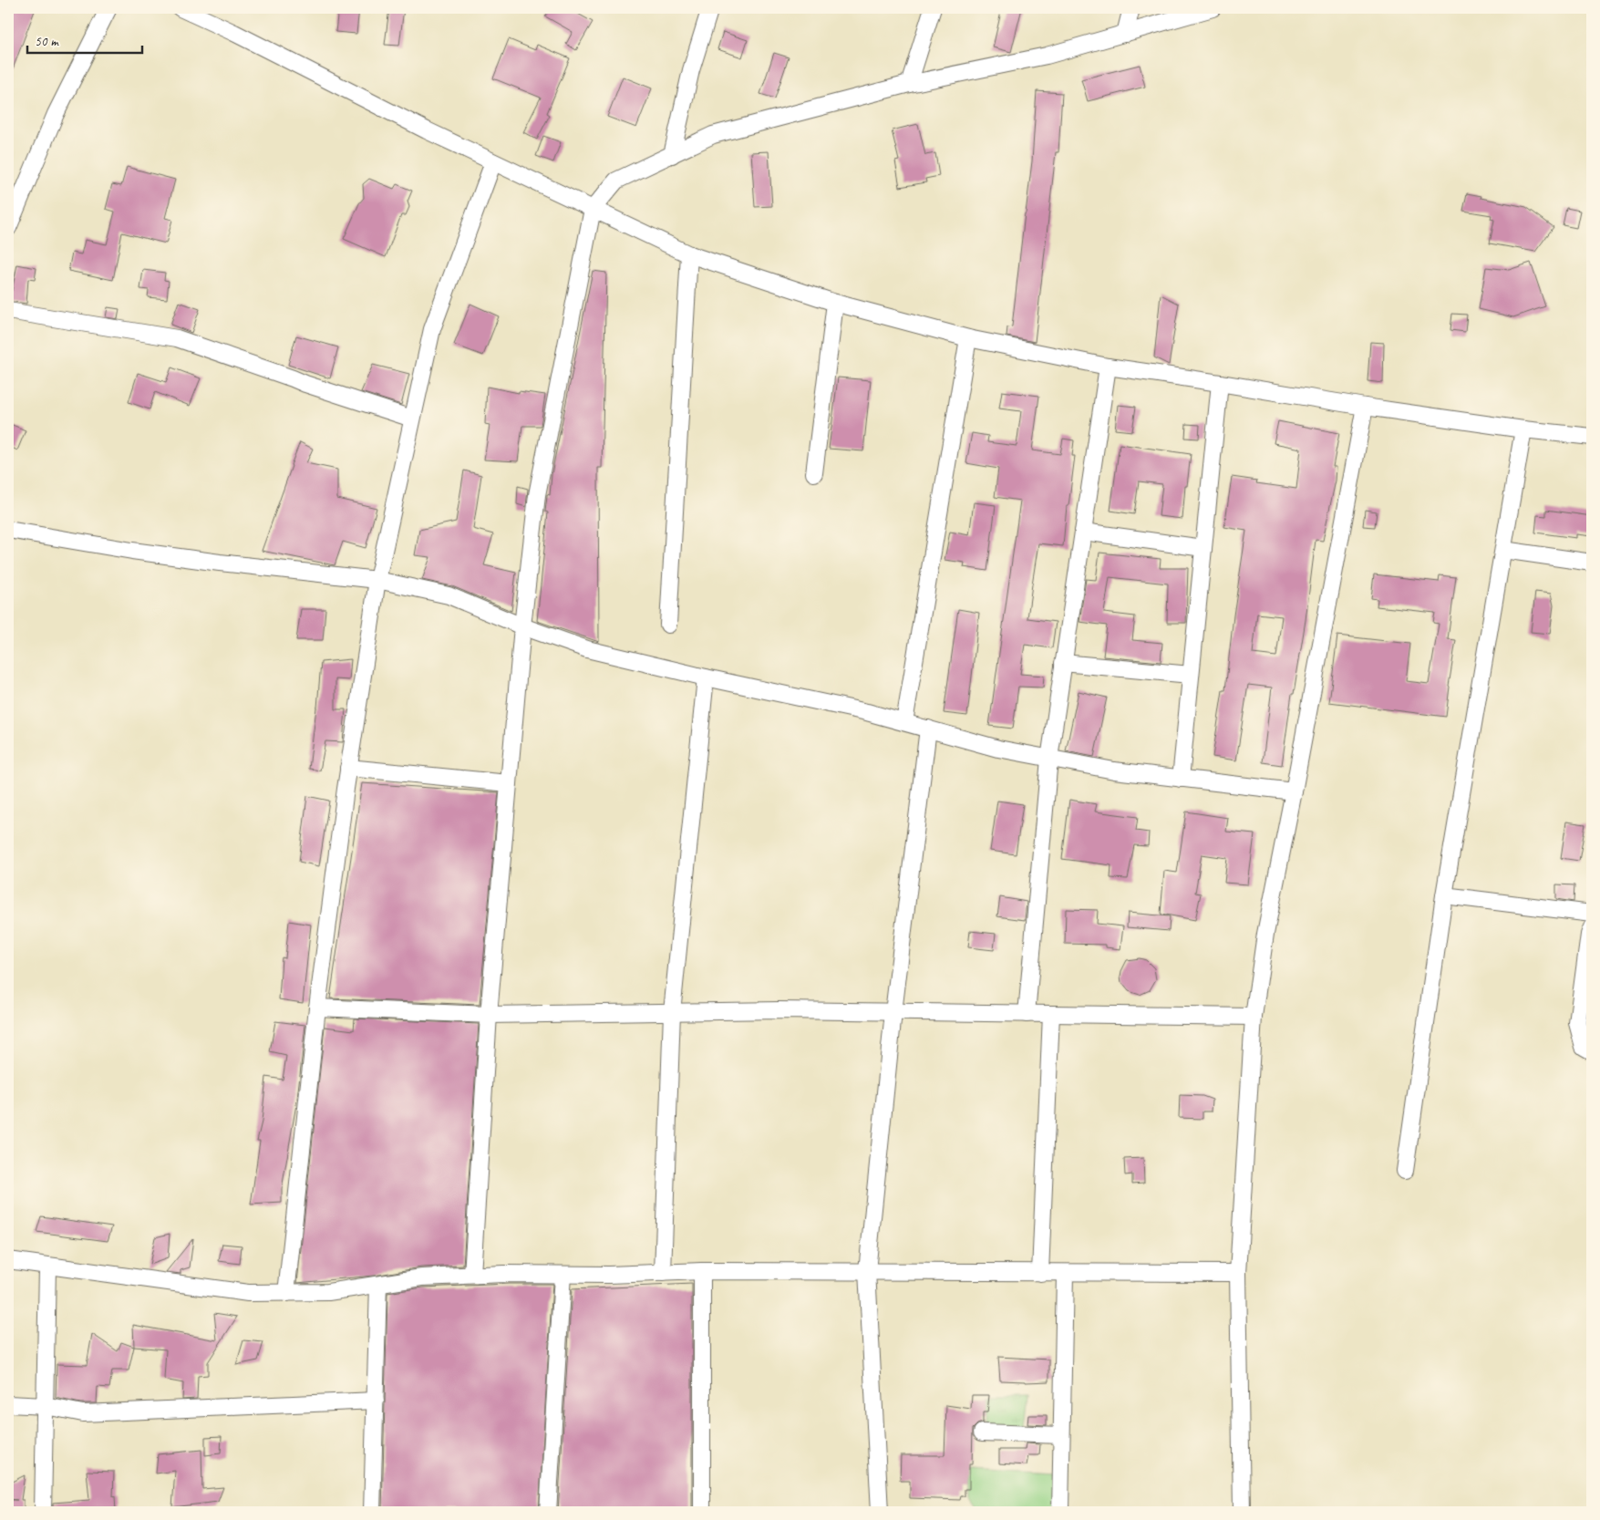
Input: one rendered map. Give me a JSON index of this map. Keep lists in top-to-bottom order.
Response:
{
  "scale_bar": "50 m"
}
